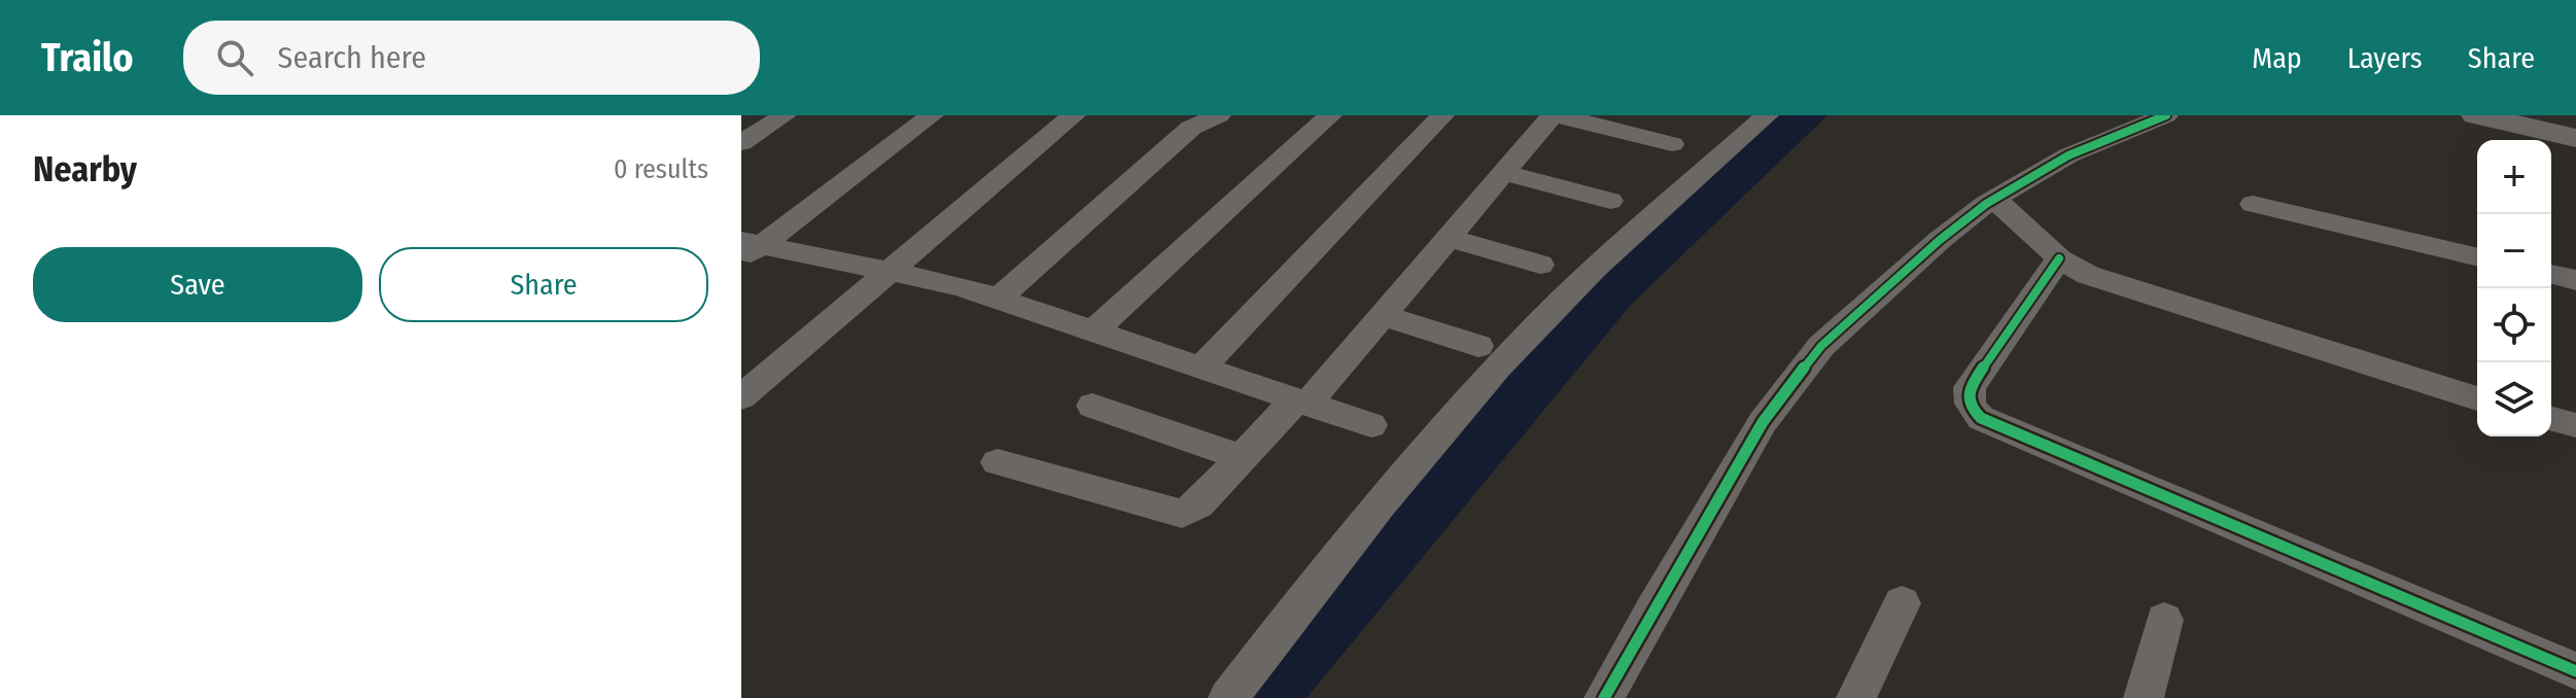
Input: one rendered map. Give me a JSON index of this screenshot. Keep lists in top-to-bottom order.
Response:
{
  "page": {
    "header": "Trailo",
    "search": "Search here",
    "nav": ["Map", "Layers", "Share"],
    "heading": ["Nearby", "0 results"],
    "map_buttons": ["+", "−"],
    "buttons": ["Save", "Share"]
  }
}
